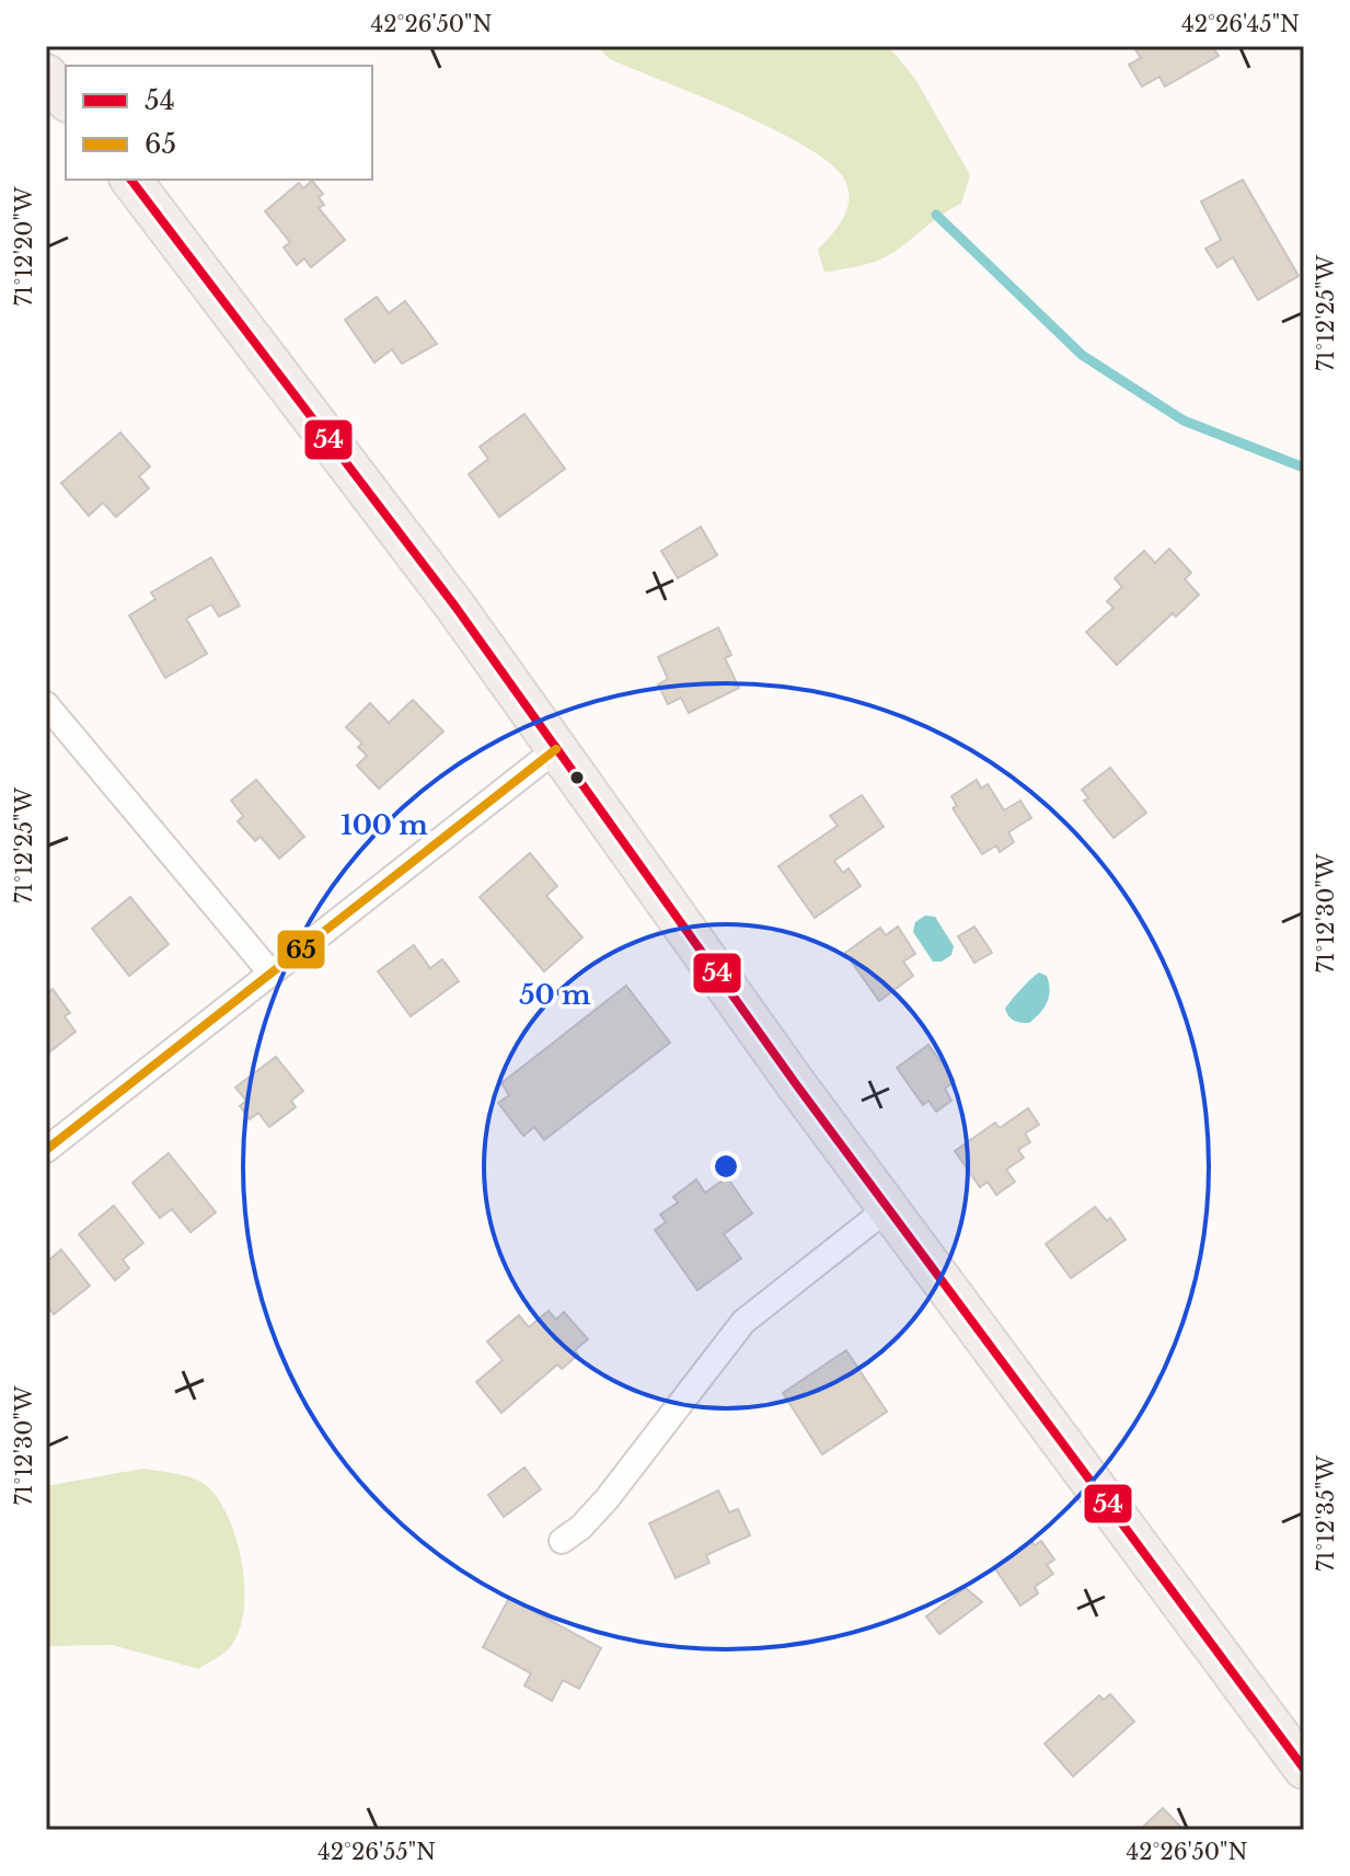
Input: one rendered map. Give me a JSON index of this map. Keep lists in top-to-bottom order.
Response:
{
  "lines": ["transit line 54", "transit line 65"],
  "legend": ["54", "65"],
  "coordinates": [
    "42°26'50\"N",
    "42°26'45\"N",
    "71°12'20\"W",
    "71°12'25\"W",
    "71°12'30\"W",
    "71°12'35\"W",
    "42°26'55\"N"
  ],
  "rings": ["100 m", "50 m"]
}
